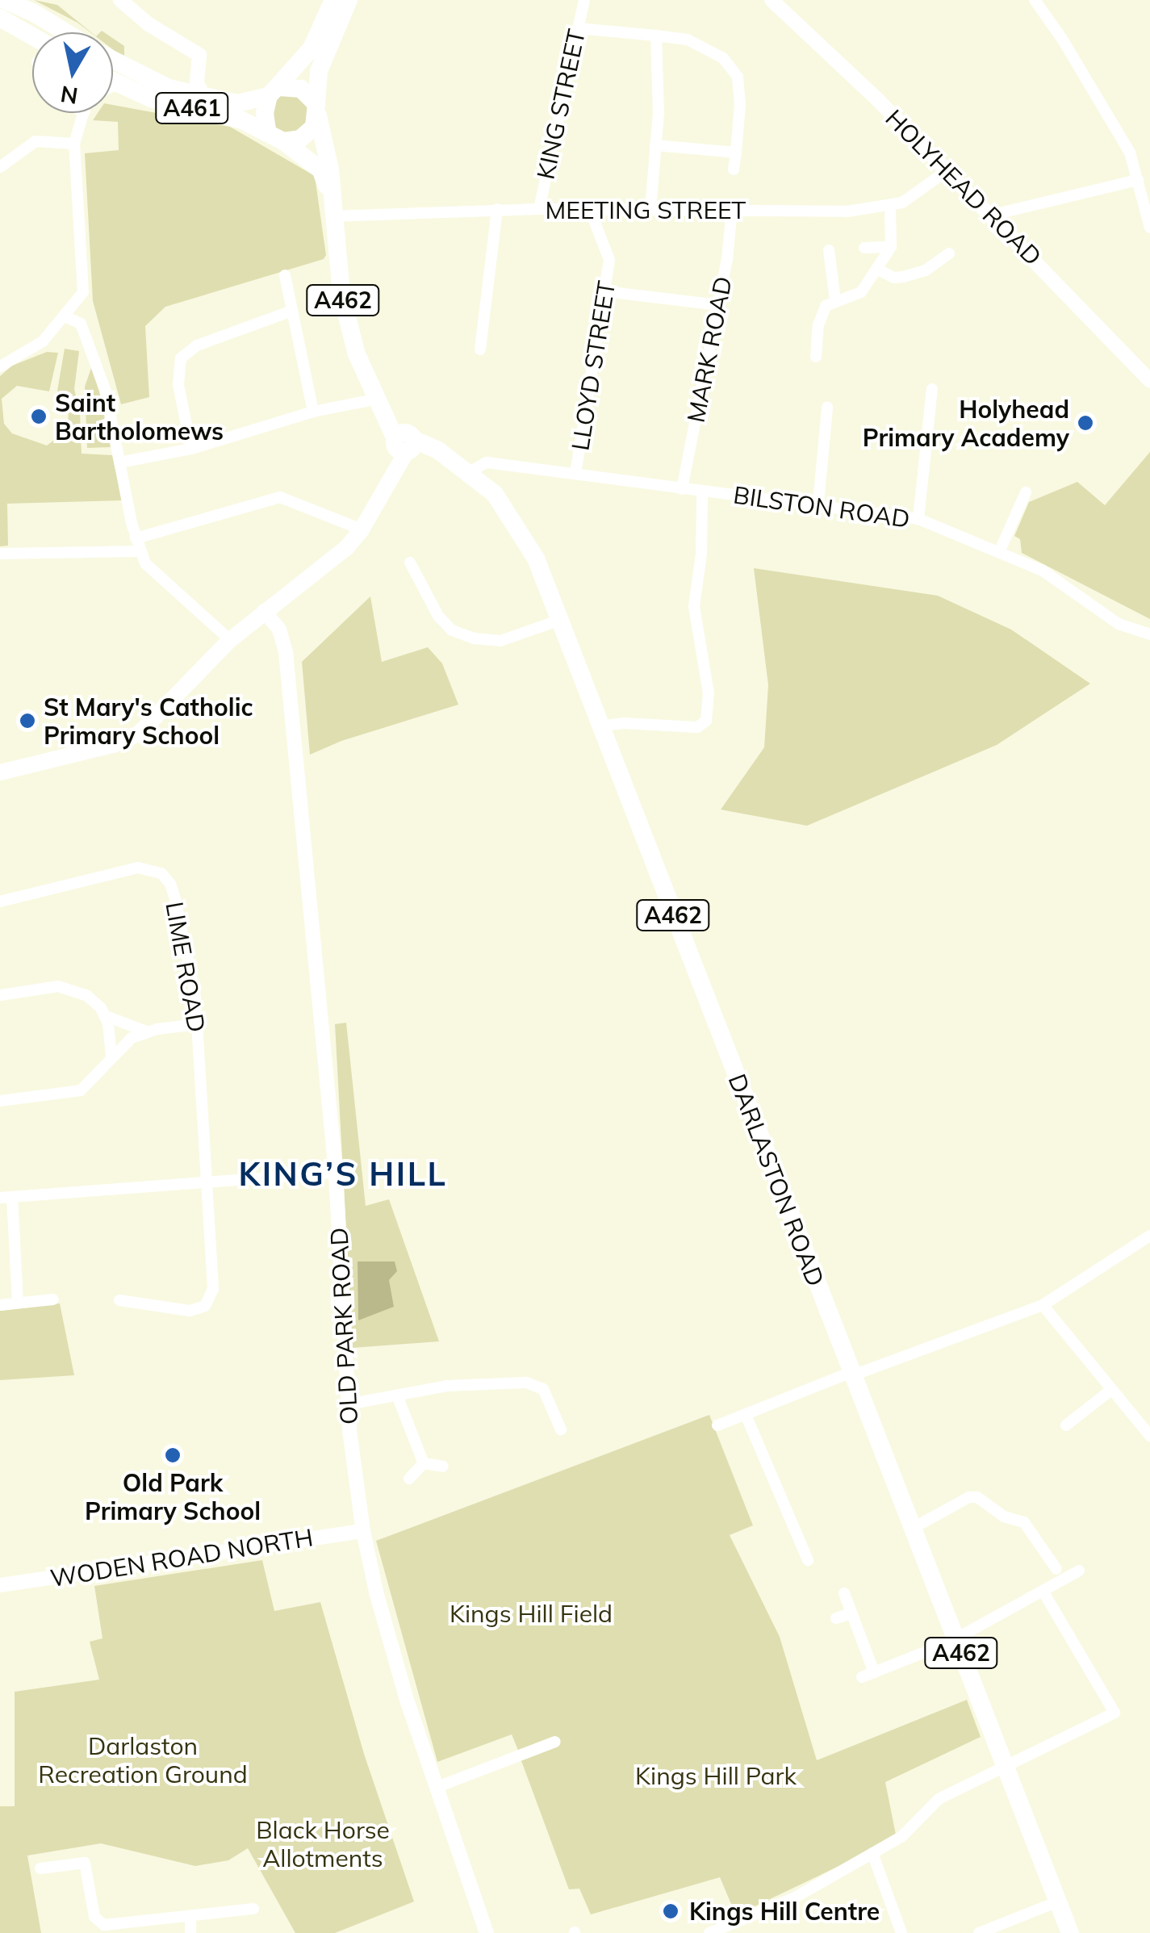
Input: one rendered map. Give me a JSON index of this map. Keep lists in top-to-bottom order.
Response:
{
  "streets": {
    "main road": ["A461", "A462", "DARLASTON ROAD"],
    "street": [
      "KING STREET",
      "HOLYHEAD ROAD",
      "MEETING STREET",
      "MARK ROAD",
      "LLOYD STREET",
      "BILSTON ROAD",
      "LIME ROAD",
      "OLD PARK ROAD",
      "WODEN ROAD NORTH"
    ]
  },
  "crossings": [
    ["KING STREET", "MEETING STREET"],
    ["A461", "A462"],
    ["HOLYHEAD ROAD", "MEETING STREET"],
    ["MEETING STREET", "A462"],
    ["MEETING STREET", "MARK ROAD"],
    ["MEETING STREET", "LLOYD STREET"],
    ["A462", "DARLASTON ROAD"],
    ["MARK ROAD", "BILSTON ROAD"],
    ["LLOYD STREET", "BILSTON ROAD"],
    ["BILSTON ROAD", "DARLASTON ROAD"],
    ["OLD PARK ROAD", "WODEN ROAD NORTH"]
  ],
  "districts": ["KING’S HILL"],
  "parks": [
    "Kings Hill Field",
    "Darlaston Recreation Ground",
    "Kings Hill Park",
    "Black Horse Allotments"
  ],
  "places": [
    "Saint Bartholomews",
    "Holyhead Primary Academy",
    "St Mary's Catholic Primary School",
    "Old Park Primary School",
    "Kings Hill Centre"
  ],
  "north": "bottom"
}
